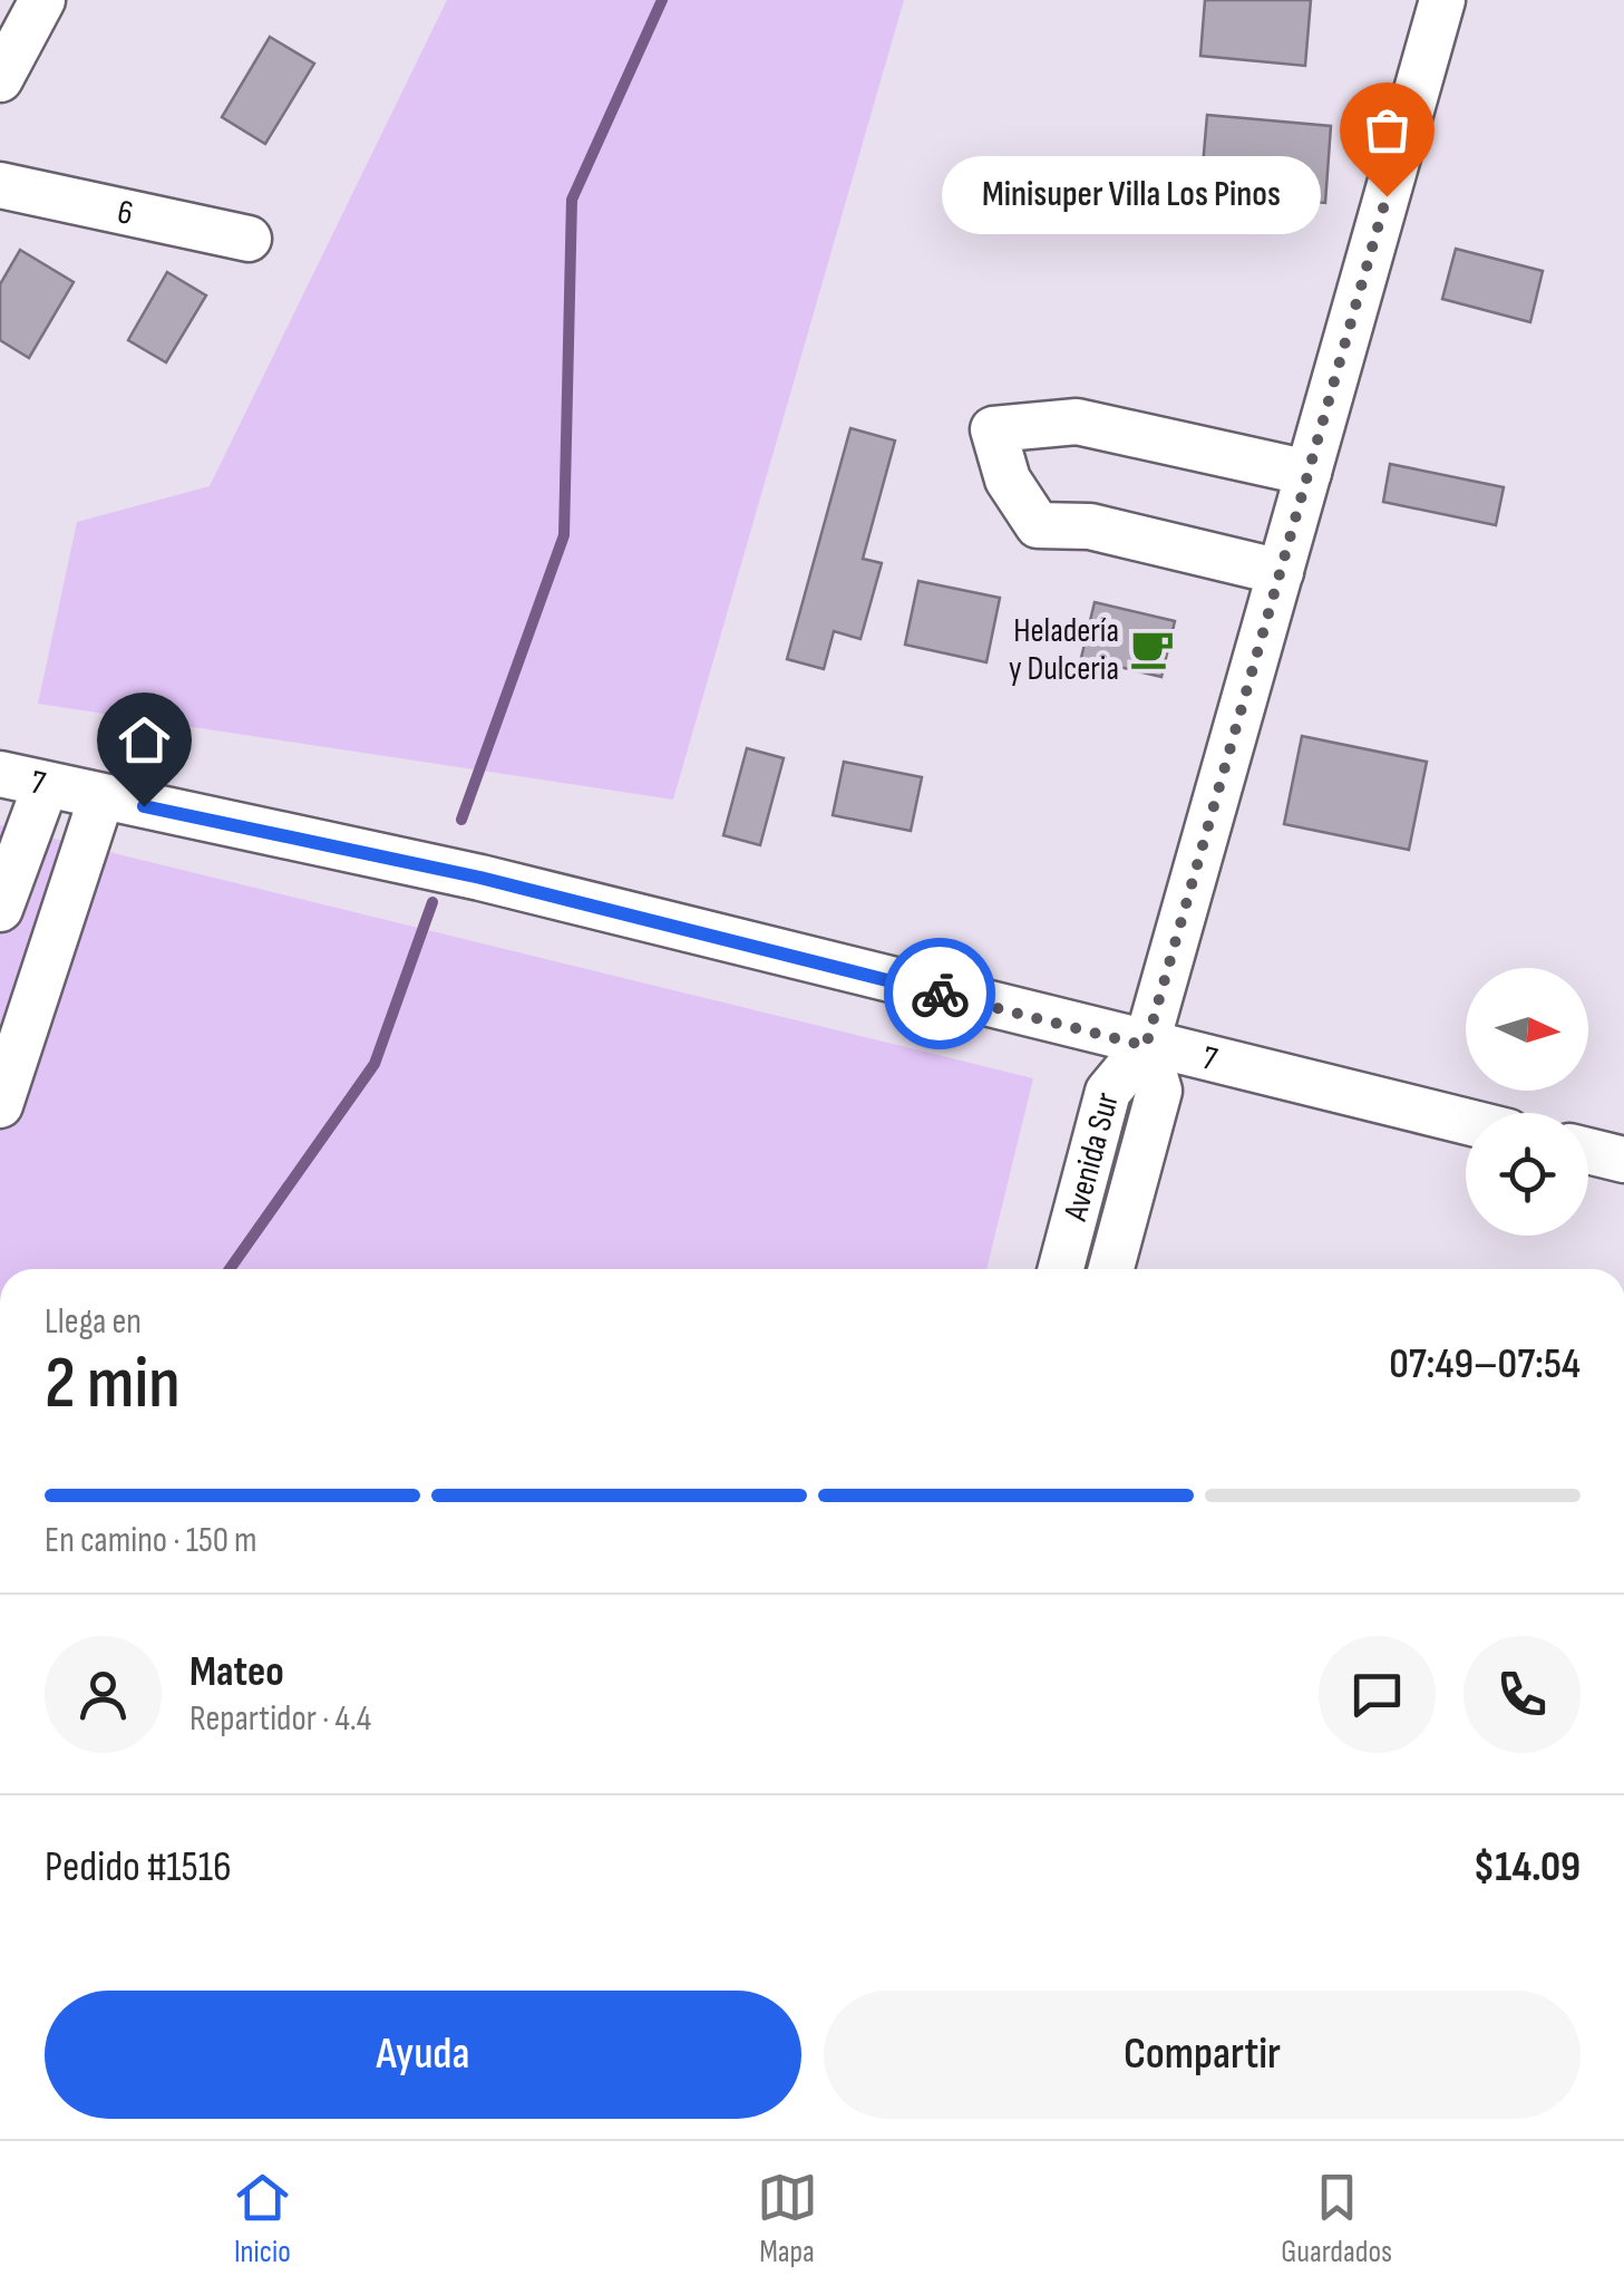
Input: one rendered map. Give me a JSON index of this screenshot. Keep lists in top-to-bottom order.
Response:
{
  "streets": {
    "street": ["6", "7", "Avenida Sur"]
  },
  "crossings": [
    ["7", "Avenida Sur"]
  ],
  "places": {
    "other": ["Minisuper Villa Los Pinos"],
    "cafe": ["Heladería y Dulceria"]
  },
  "north": "right",
  "page": {
    "bubble": "Minisuper Villa Los Pinos",
    "heading": ["2 min", "Llega en", "07:49–07:54"],
    "panel": [
      "Mateo",
      "Repartidor · 4.4",
      "Pedido #1516",
      "$14.09"
    ],
    "bar": "En camino · 150 m",
    "buttons": ["Ayuda", "Compartir"],
    "tabs": ["Inicio", "Mapa", "Guardados"]
  }
}
